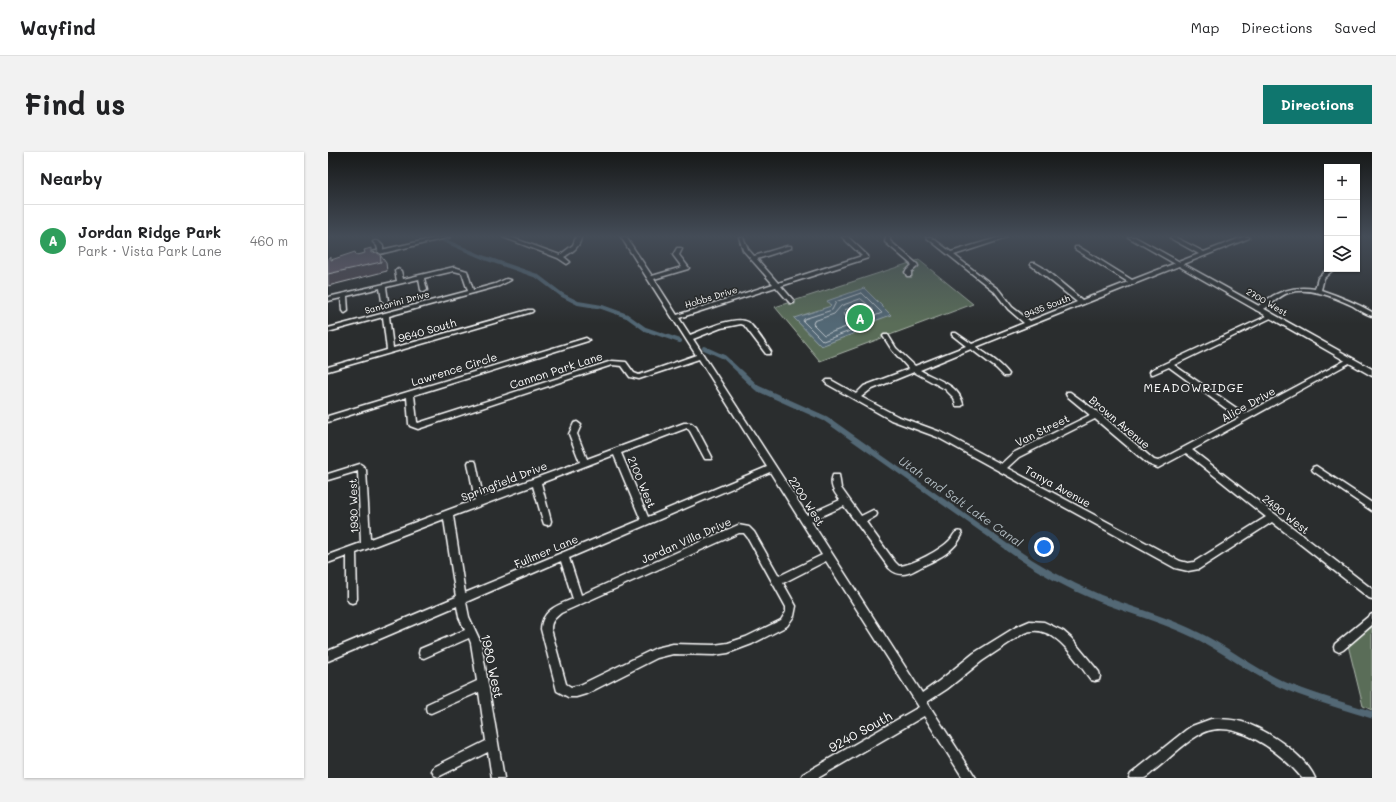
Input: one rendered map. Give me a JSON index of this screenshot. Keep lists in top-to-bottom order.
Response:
{
  "streets": {
    "main road": ["2700 West"],
    "street": [
      "Hobbs Drive",
      "Santorini Drive",
      "9435 South",
      "9640 South",
      "Lawrence Circle",
      "Cannon Park Lane",
      "Alice Drive",
      "Brown Avenue",
      "Van Street",
      "Springfield Drive",
      "2100 West",
      "Tanya Avenue",
      "2200 West",
      "1930 West",
      "2490 West",
      "Jordan Villa Drive",
      "Fullmer Lane",
      "1980 West",
      "9240 South"
    ]
  },
  "crossings": [
    ["Hobbs Drive", "2200 West"],
    ["2700 West", "Alice Drive"],
    ["9435 South", "Tanya Avenue"],
    ["Lawrence Circle", "Cannon Park Lane"],
    ["Cannon Park Lane", "2200 West"],
    ["Alice Drive", "Brown Avenue"],
    ["Alice Drive", "2490 West"],
    ["Brown Avenue", "Van Street"],
    ["Van Street", "Tanya Avenue"],
    ["Springfield Drive", "2100 West"],
    ["Springfield Drive", "1930 West"],
    ["Springfield Drive", "1980 West"],
    ["2100 West", "Fullmer Lane"],
    ["Tanya Avenue", "2490 West"],
    ["2200 West", "Fullmer Lane"],
    ["2200 West", "9240 South"],
    ["Fullmer Lane", "1980 West"]
  ],
  "districts": ["MEADOWRIDGE"],
  "water": ["Utah and Salt Lake Canal"],
  "page": {
    "header": "Wayfind",
    "nav": ["Map", "Directions", "Saved"],
    "buttons": "Directions",
    "title": "Find us",
    "heading": "Nearby",
    "map_buttons": ["+", "−"],
    "list": [
      {
        "mark": "A",
        "name": "Jordan Ridge Park",
        "note": "Park · Vista Park Lane",
        "value": "460 m"
      }
    ],
    "pins": "A"
  }
}
